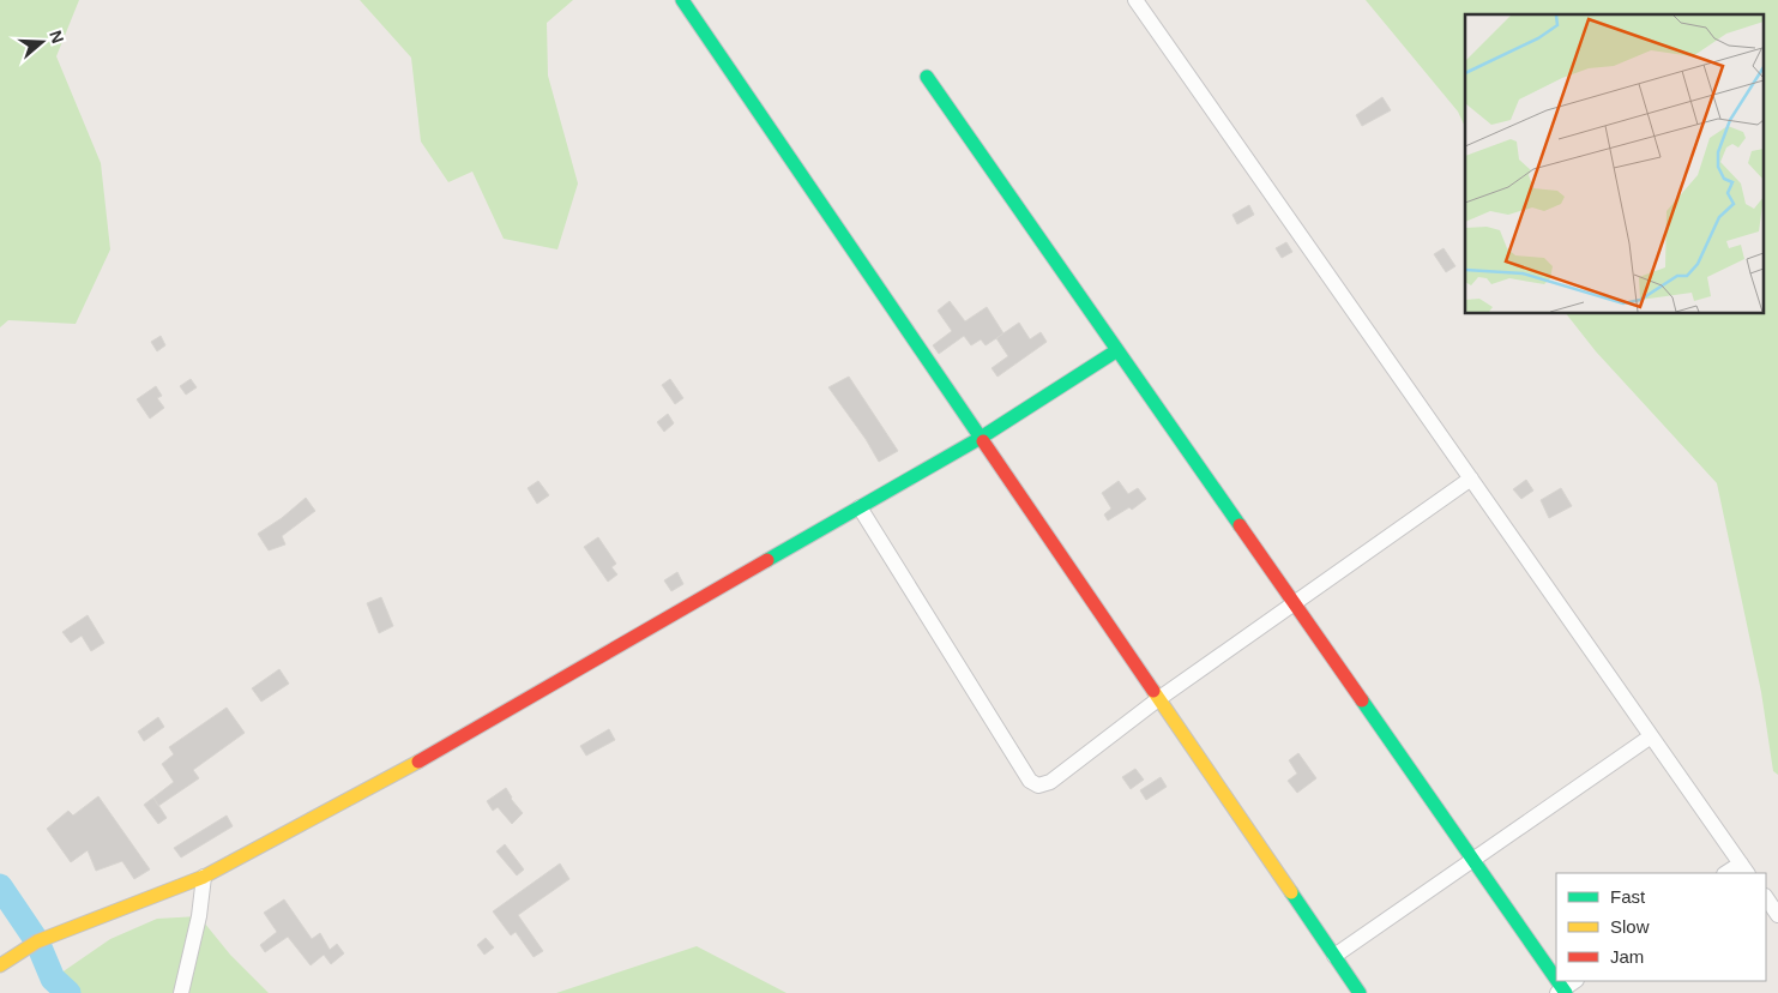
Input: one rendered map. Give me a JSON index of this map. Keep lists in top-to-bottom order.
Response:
{
  "legend": ["Fast", "Slow", "Jam"],
  "north": "right"
}
